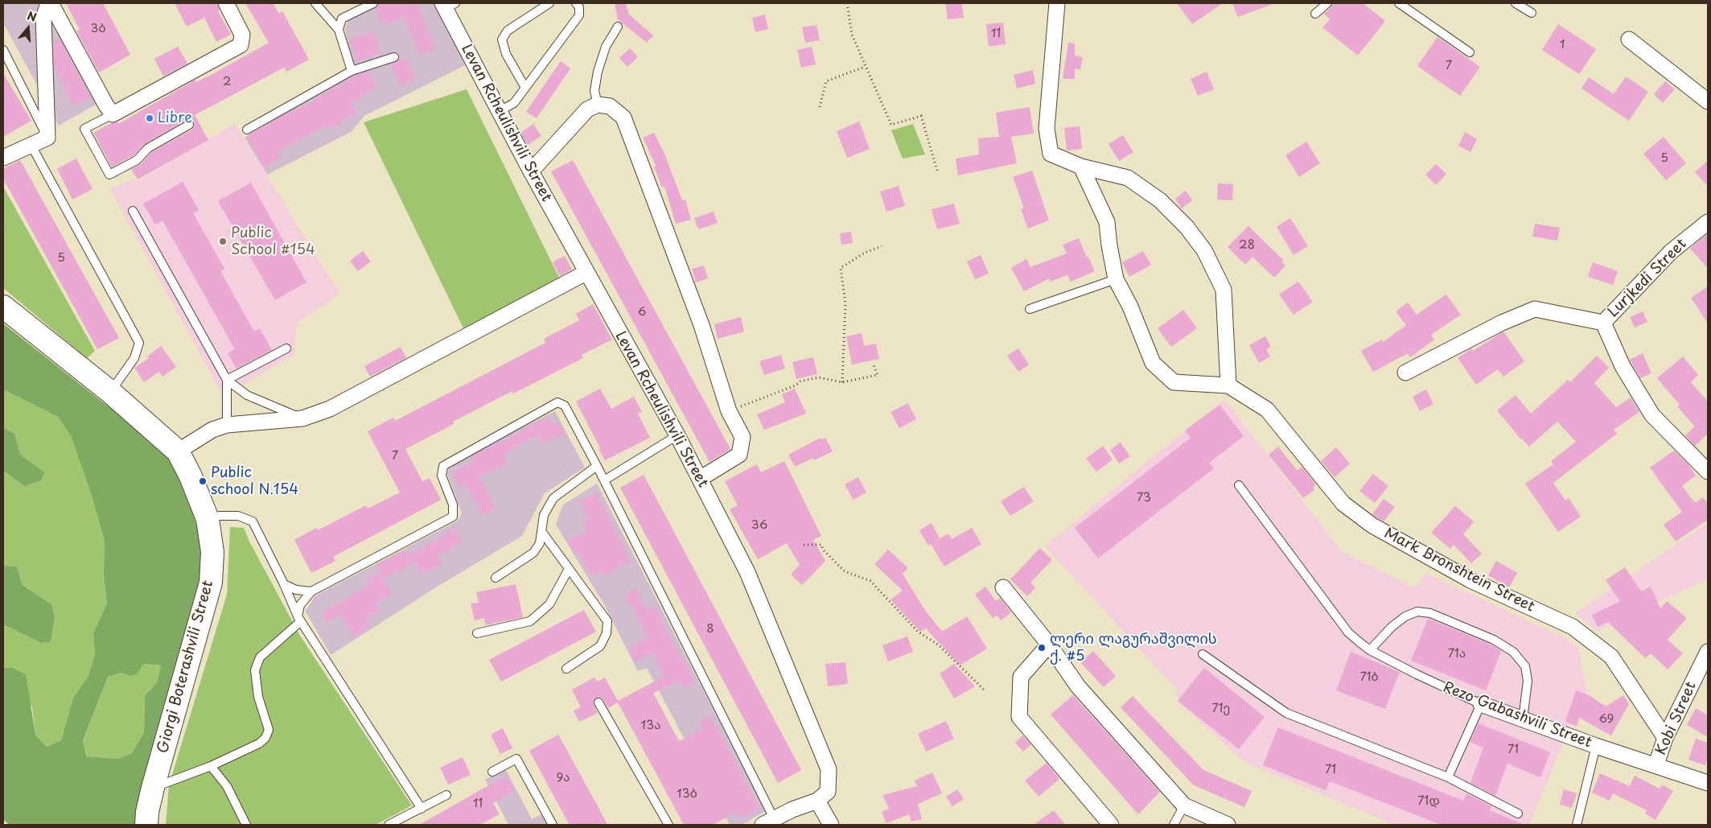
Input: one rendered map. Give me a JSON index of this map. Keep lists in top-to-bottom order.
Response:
{
  "streets": {
    "street": [
      "Levan Rcheulishvili Street",
      "Lurjkedi Street",
      "Mark Bronshtein Street",
      "Giorgi Boterashvili Street",
      "Rezo Gabashvili Street",
      "Kobi Street"
    ]
  },
  "crossings": [
    ["Mark Bronshtein Street", "Kobi Street"],
    ["Rezo Gabashvili Street", "Kobi Street"]
  ],
  "places": [
    "Libre",
    "Public School #154",
    "Public school N.154",
    "ლერი ლაგურაშვილის ქ. #5"
  ],
  "house_numbers": [
    "3ბ",
    "11",
    "1",
    "7",
    "2",
    "5",
    "28",
    "5",
    "6",
    "7",
    "73",
    "36",
    "8",
    "71ა",
    "71ბ",
    "71ე",
    "69",
    "13ა",
    "71",
    "71",
    "9ა",
    "13ბ",
    "71დ",
    "11"
  ],
  "north": "top"
}
